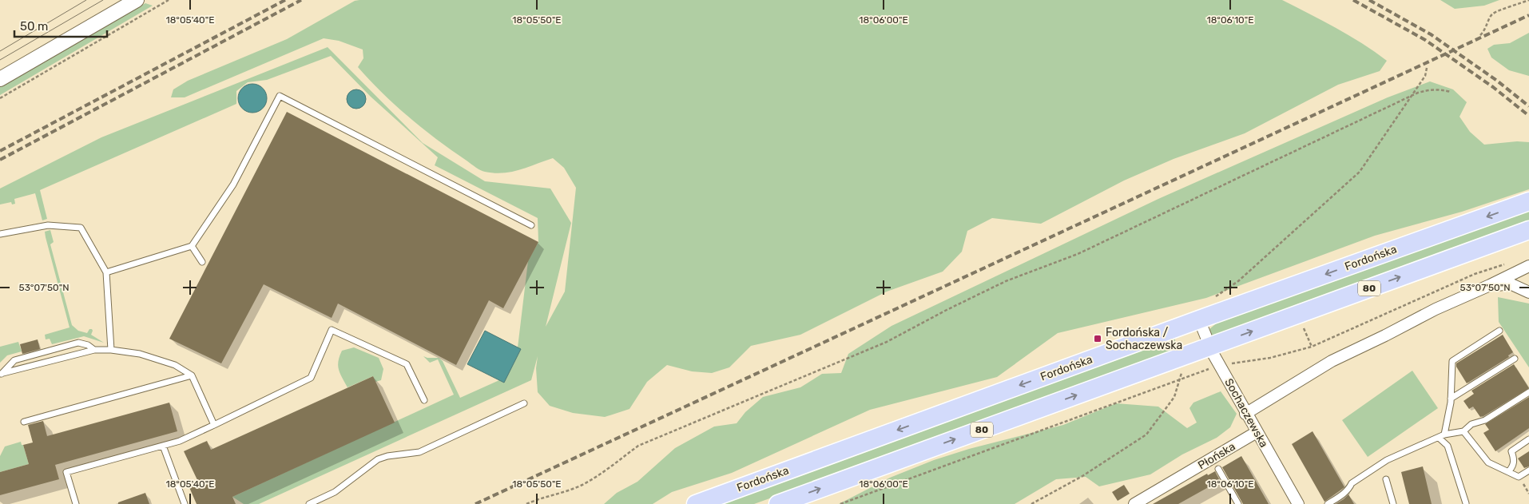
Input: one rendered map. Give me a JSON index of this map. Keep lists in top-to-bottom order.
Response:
{
  "streets": {
    "main road": ["Fordońska", "80"],
    "street": ["Sochaczewska", "Płońska"]
  },
  "crossings": [
    ["Fordońska", "Sochaczewska"],
    ["80", "Sochaczewska"],
    ["Sochaczewska", "Płońska"]
  ],
  "places": {
    "transit": ["Fordońska / Sochaczewska"]
  },
  "scale_bar": "50 m",
  "coordinates": [
    "18°05'40\"E",
    "18°05'50\"E",
    "18°06'00\"E",
    "18°06'10\"E",
    "53°07'50\"N"
  ]
}
